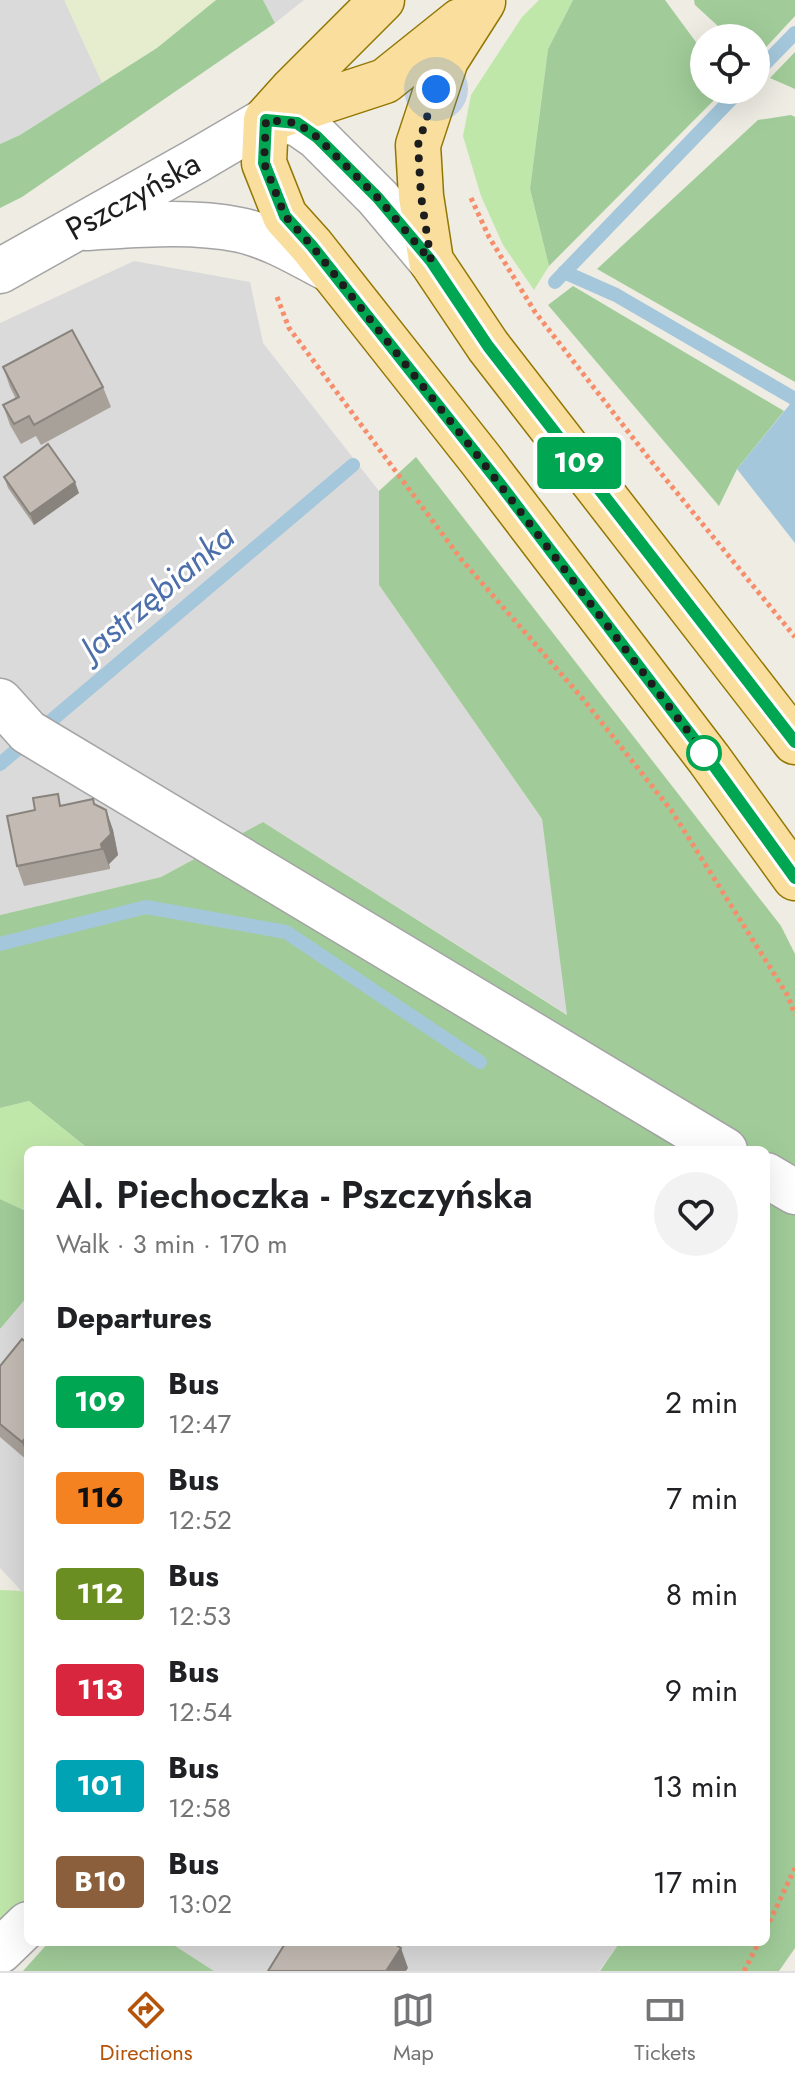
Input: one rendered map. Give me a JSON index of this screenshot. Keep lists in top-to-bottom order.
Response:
{
  "streets": {
    "main road": ["Pszczyńska"]
  },
  "water": ["Jastrzębianka"],
  "lines": ["bus line 109"],
  "page": {
    "on_map": "109",
    "heading": [
      ["Al. Piechoczka - Pszczyńska", "Walk · 3 min · 170 m"],
      "Departures"
    ],
    "list": [
      {
        "mark": "109",
        "name": "Bus",
        "note": "12:47",
        "value": "2 min"
      },
      {
        "mark": "116",
        "name": "Bus",
        "note": "12:52",
        "value": "7 min"
      },
      {
        "mark": "112",
        "name": "Bus",
        "note": "12:53",
        "value": "8 min"
      },
      {
        "mark": "113",
        "name": "Bus",
        "note": "12:54",
        "value": "9 min"
      },
      {
        "mark": "101",
        "name": "Bus",
        "note": "12:58",
        "value": "13 min"
      },
      {
        "mark": "B10",
        "name": "Bus",
        "note": "13:02",
        "value": "17 min"
      }
    ],
    "tabs": ["Directions", "Map", "Tickets"]
  }
}
